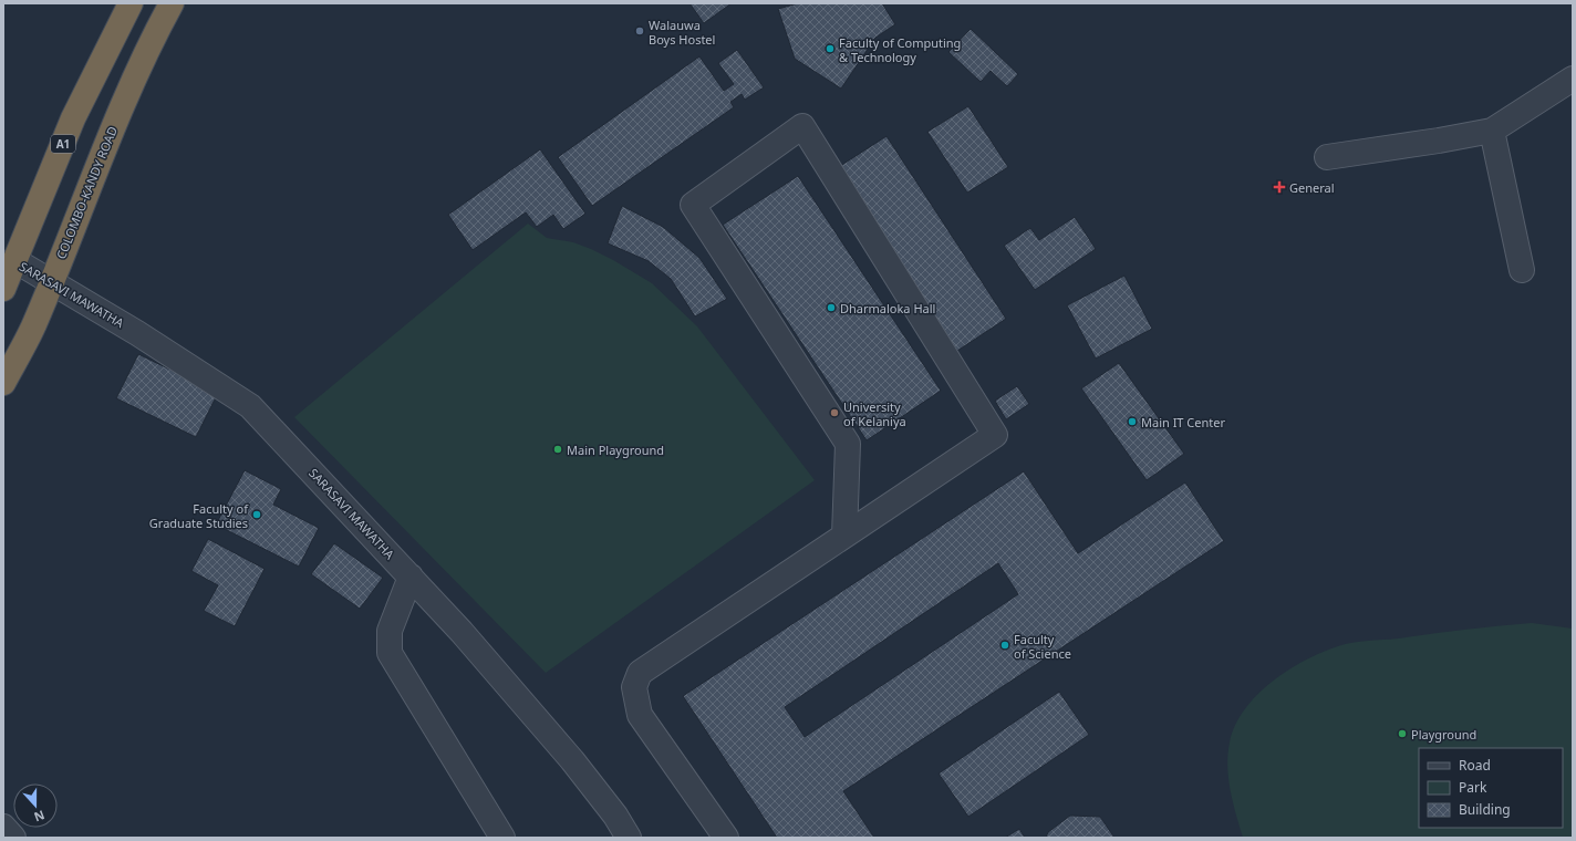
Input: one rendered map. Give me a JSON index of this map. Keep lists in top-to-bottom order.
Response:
{
  "streets": {
    "highway": ["A1", "COLOMBO-KANDY ROAD"],
    "street": ["SARASAVI MAWATHA"]
  },
  "crossings": [
    ["A1", "SARASAVI MAWATHA"],
    ["COLOMBO-KANDY ROAD", "SARASAVI MAWATHA"]
  ],
  "places": {
    "other": [
      "Walauwa Boys Hostel",
      "Faculty of Computing & Technology",
      "Dharmaloka Hall",
      "University of Kelaniya",
      "Main IT Center",
      "Main Playground",
      "Faculty of Graduate Studies",
      "Faculty of Science",
      "Playground"
    ],
    "health": ["General"]
  },
  "legend": ["Road", "Park", "Building"],
  "north": "bottom"
}
